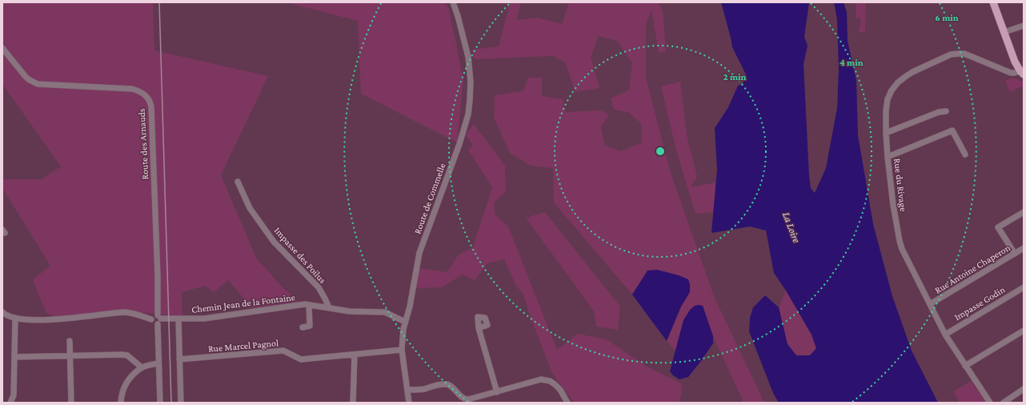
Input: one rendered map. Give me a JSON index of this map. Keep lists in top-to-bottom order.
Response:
{
  "streets": {
    "street": [
      "Route des Arnauds",
      "Rue du Rivage",
      "Route de Commelle",
      "Impasse des Poilus",
      "Rue Antoine Chaperon",
      "Chemin Jean de la Fontaine",
      "Impasse Godin",
      "Rue Marcel Pagnol"
    ]
  },
  "crossings": [
    ["Route des Arnauds", "Chemin Jean de la Fontaine"],
    ["Rue du Rivage", "Rue Antoine Chaperon"],
    ["Rue du Rivage", "Impasse Godin"],
    ["Route de Commelle", "Chemin Jean de la Fontaine"],
    ["Route de Commelle", "Rue Marcel Pagnol"],
    ["Impasse des Poilus", "Chemin Jean de la Fontaine"]
  ],
  "water": ["La Loire"],
  "rings": ["6 min", "4 min", "2 min"]
}
